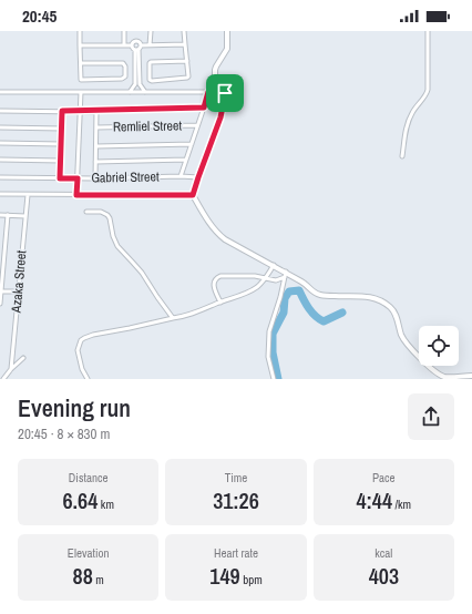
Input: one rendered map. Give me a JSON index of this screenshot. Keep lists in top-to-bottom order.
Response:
{
  "streets": {
    "street": ["Remliel Street", "Gabriel Street", "Azaka Street"]
  },
  "page": {
    "status": "20:45",
    "heading": ["Evening run", "20:45 · 8 × 830 m"],
    "stats": [
      ["Distance", "6.64 km"],
      ["Time", "31:26"],
      ["Pace", "4:44 /km"],
      ["Elevation", "88 m"],
      ["Heart rate", "149 bpm"],
      ["kcal", "403"]
    ]
  }
}
